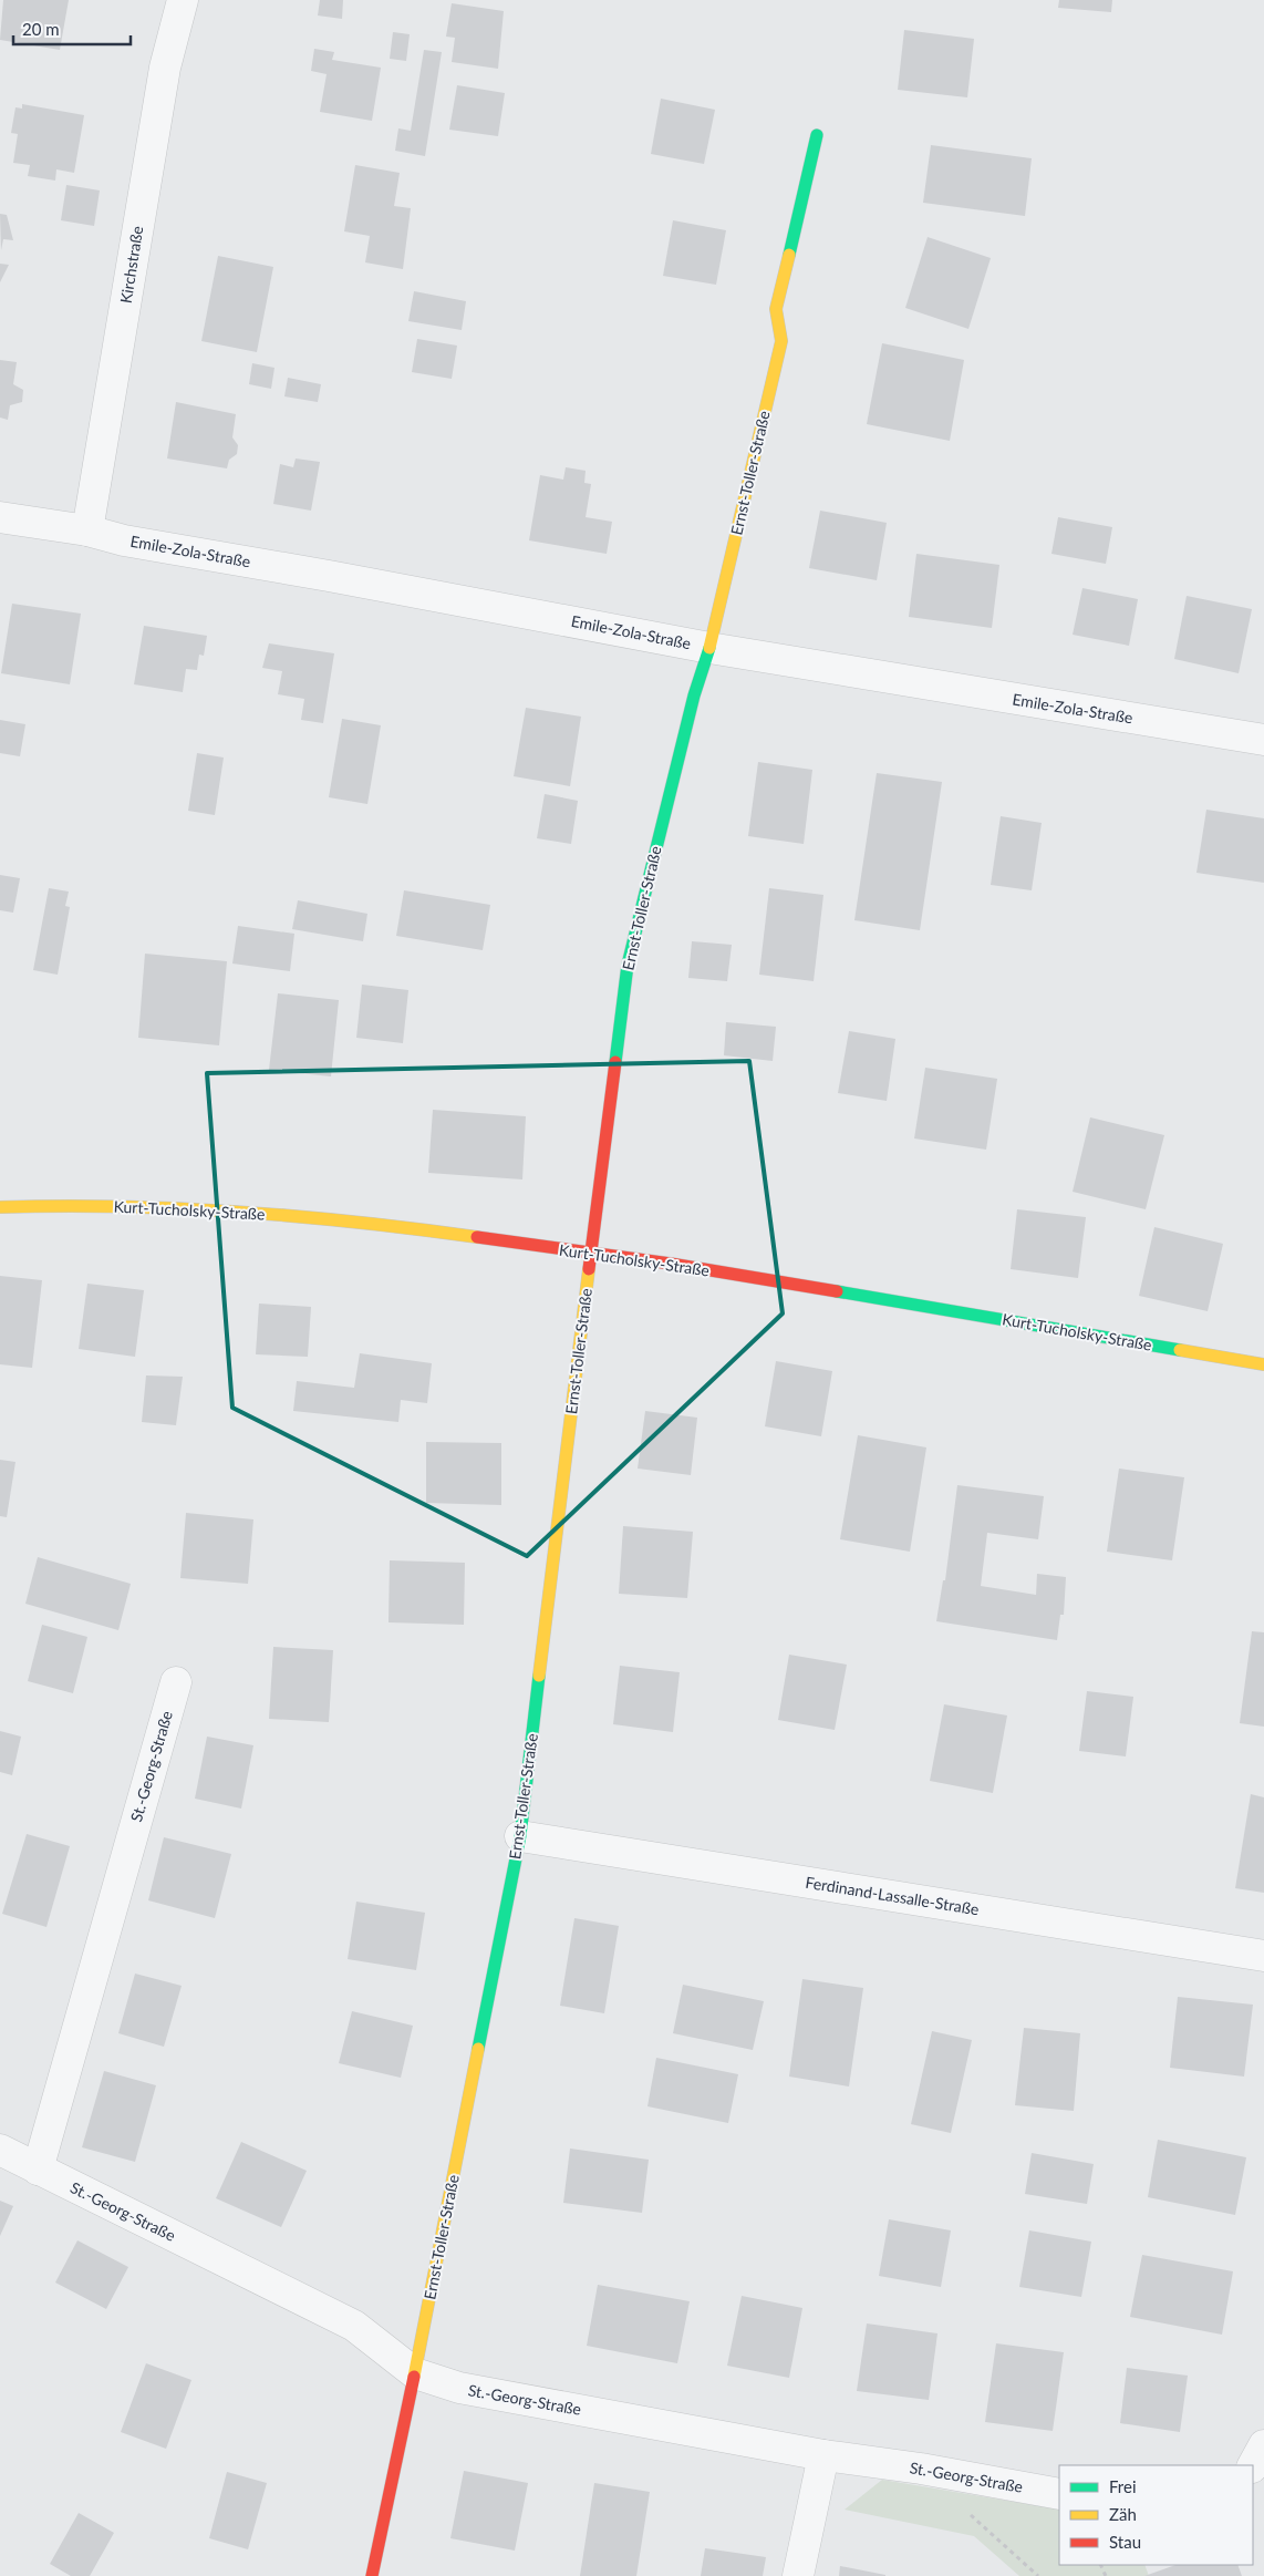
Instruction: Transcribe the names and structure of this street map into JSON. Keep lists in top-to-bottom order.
{
  "streets": {
    "street": [
      "Kirchstraße",
      "Ernst-Toller-Straße",
      "Emile-Zola-Straße",
      "Kurt-Tucholsky-Straße",
      "St.-Georg-Straße",
      "Ferdinand-Lassalle-Straße"
    ]
  },
  "crossings": [
    ["Kirchstraße", "Emile-Zola-Straße"],
    ["Ernst-Toller-Straße", "Emile-Zola-Straße"],
    ["Ernst-Toller-Straße", "Kurt-Tucholsky-Straße"],
    ["Ernst-Toller-Straße", "St.-Georg-Straße"],
    ["Ernst-Toller-Straße", "Ferdinand-Lassalle-Straße"]
  ],
  "legend": ["Frei", "Zäh", "Stau"],
  "scale_bar": "20 m"
}
